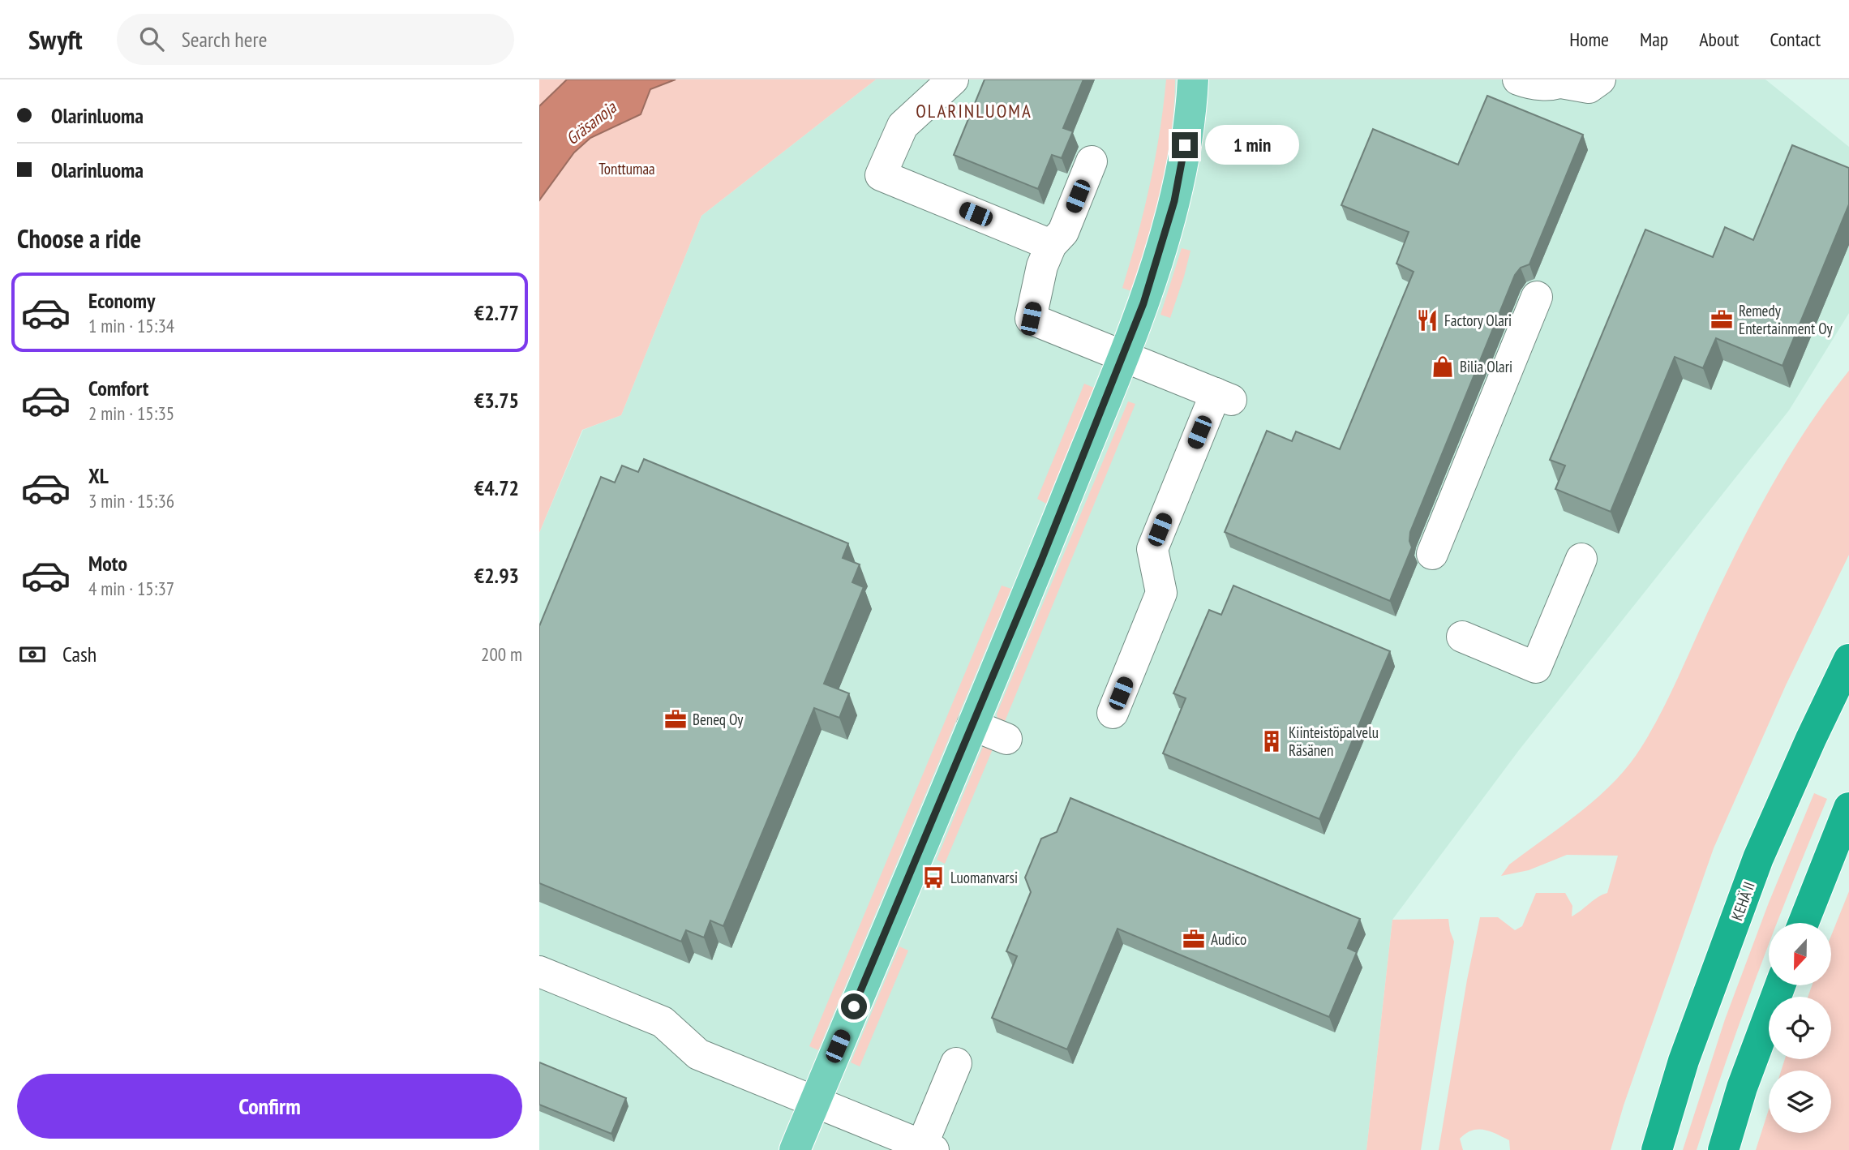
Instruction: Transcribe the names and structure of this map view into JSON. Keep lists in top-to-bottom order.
{
  "streets": {
    "highway": ["KEHÄ II"]
  },
  "districts": ["OLARINLUOMA"],
  "water": ["Gräsanoja"],
  "parks": ["Tonttumaa"],
  "places": {
    "office": ["Remedy Entertainment Oy", "Beneq Oy", "Audico"],
    "restaurant": ["Factory Olari"],
    "shop": ["Bilia Olari"],
    "building": ["Kiinteistöpalvelu Räsänen"],
    "bus stop": ["Luomanvarsi"]
  },
  "north": "bottom",
  "page": {
    "header": "Swyft",
    "search": "Search here",
    "nav": [
      "Home",
      "Map",
      "About",
      "Contact"
    ],
    "banner": ["Olarinluoma", "Olarinluoma"],
    "bubble": "1 min",
    "heading": "Choose a ride",
    "list": [
      {
        "name": "Economy",
        "note": "1 min · 15:34",
        "value": "€2.77"
      },
      {
        "name": "Comfort",
        "note": "2 min · 15:35",
        "value": "€3.75"
      },
      {
        "name": "XL",
        "note": "3 min · 15:36",
        "value": "€4.72"
      },
      {
        "name": "Moto",
        "note": "4 min · 15:37",
        "value": "€2.93"
      }
    ],
    "pay": ["Cash", "200 m"],
    "buttons": "Confirm"
  }
}
